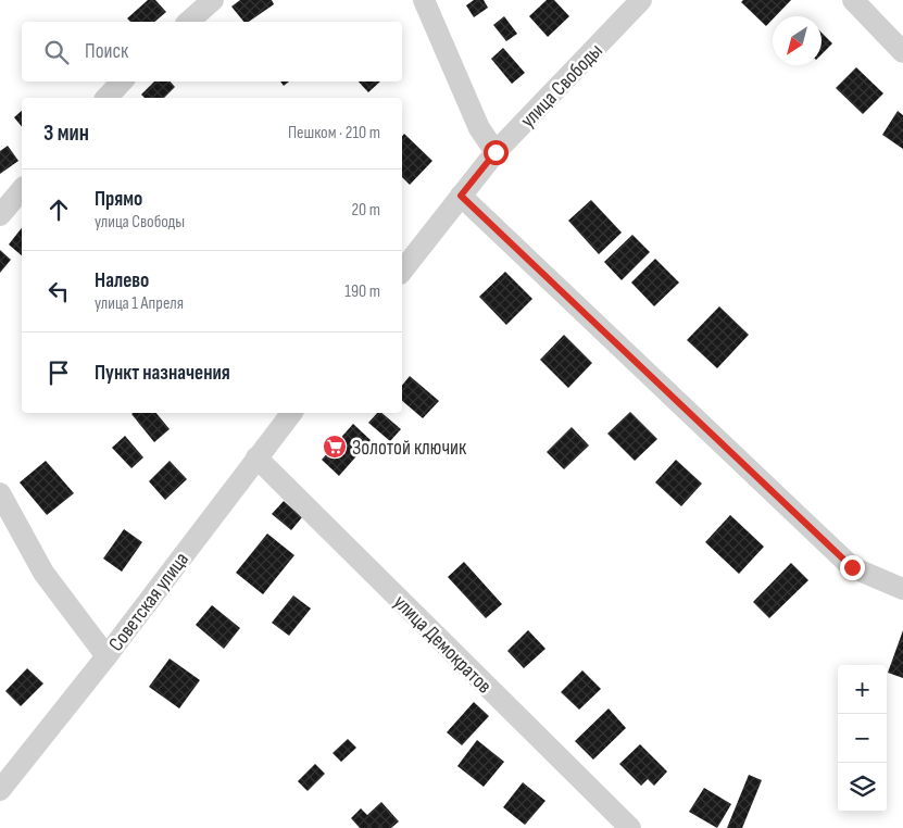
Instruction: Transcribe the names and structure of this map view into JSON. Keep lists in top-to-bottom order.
{
  "streets": {
    "street": ["улица Свободы", "Советская улица", "улица Демократов"]
  },
  "crossings": [
    ["Советская улица", "улица Демократов"]
  ],
  "places": {
    "supermarket": ["Золотой ключик"]
  },
  "north": "bottom left",
  "page": {
    "search": "Поиск",
    "heading": ["3 мин", "Пешком · 210 m"],
    "list": [
      ["Прямо", "улица Свободы", "20 m"],
      ["Налево", "улица 1 Апреля", "190 m"],
      "Пункт назначения"
    ],
    "map_buttons": ["+", "−"]
  }
}
